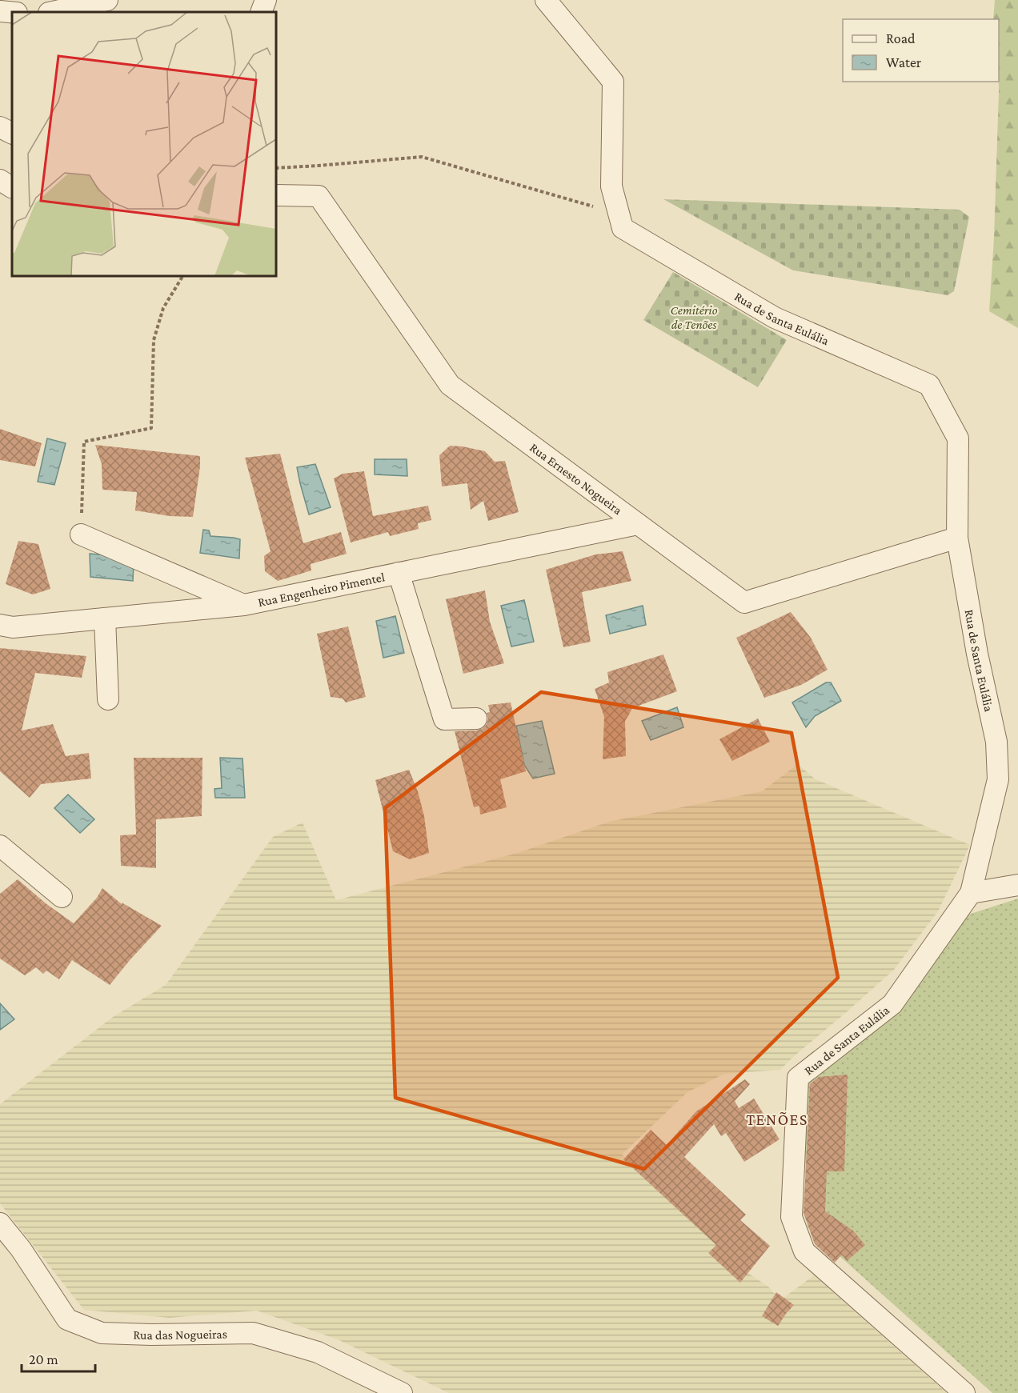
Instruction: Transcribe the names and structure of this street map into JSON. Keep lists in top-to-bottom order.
{
  "streets": {
    "street": [
      "Rua de Santa Eulália",
      "Rua Ernesto Nogueira",
      "Rua Engenheiro Pimentel",
      "Rua das Nogueiras"
    ]
  },
  "crossings": [
    ["Rua de Santa Eulália", "Rua Ernesto Nogueira"],
    ["Rua Ernesto Nogueira", "Rua Engenheiro Pimentel"]
  ],
  "districts": ["TENÕES"],
  "parks": ["Cemitério de Tenões"],
  "legend": ["Road", "Water"],
  "scale_bar": "20 m"
}
